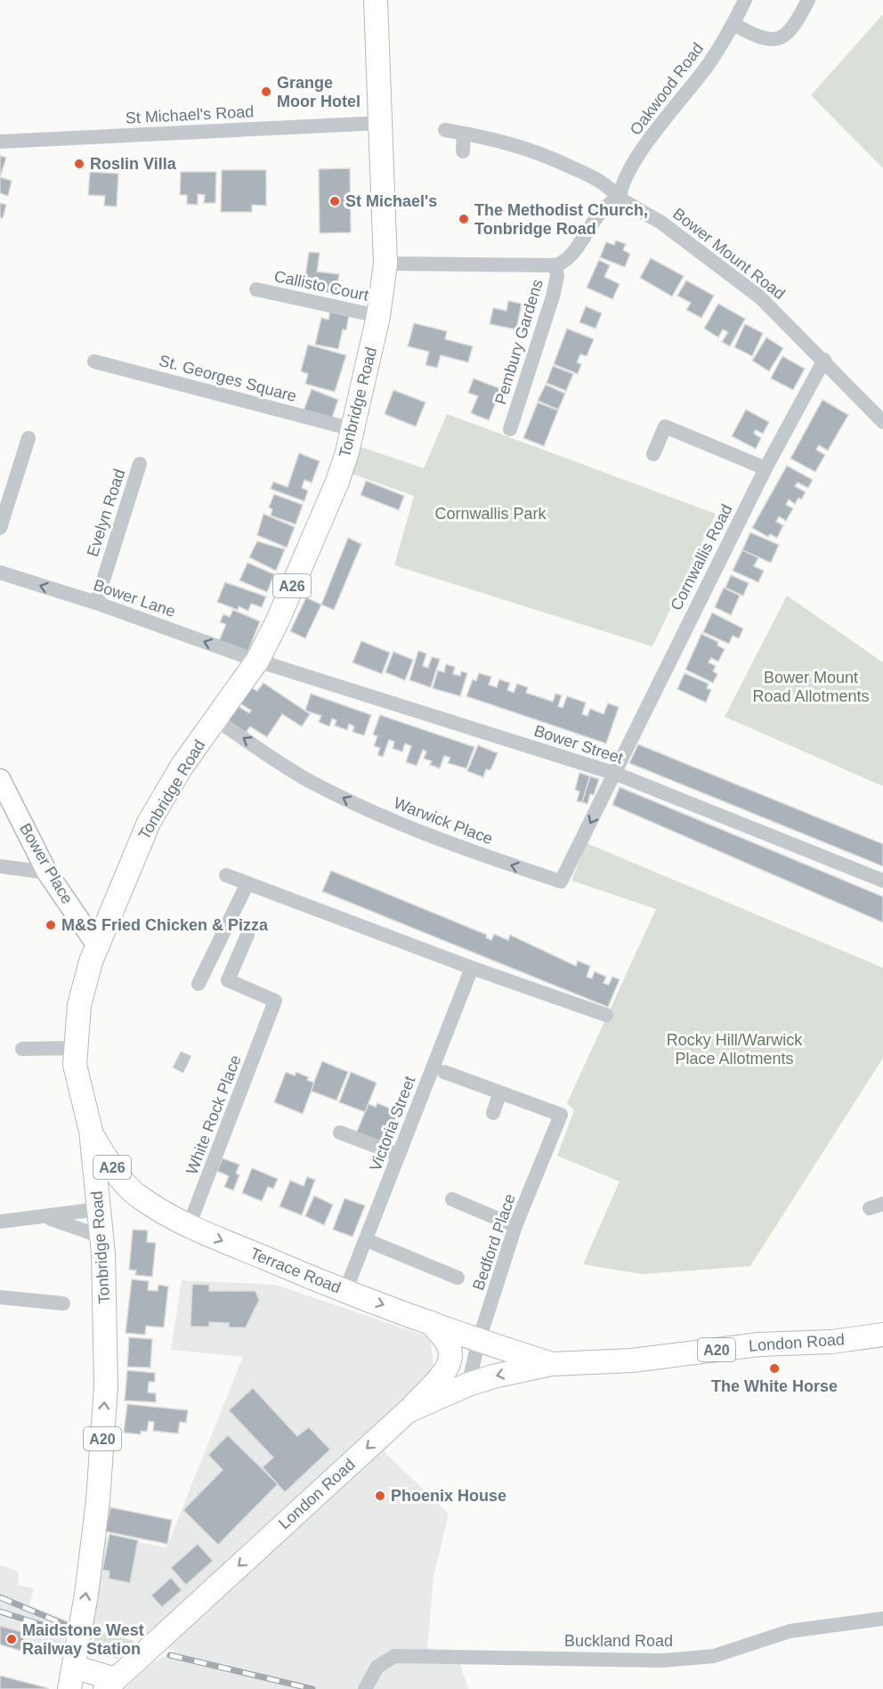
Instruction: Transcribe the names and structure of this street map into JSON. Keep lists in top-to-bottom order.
{
  "streets": {
    "main road": [
      "Tonbridge Road",
      "A26",
      "Terrace Road",
      "London Road",
      "A20"
    ],
    "street": [
      "Oakwood Road",
      "St Michael's Road",
      "Bower Mount Road",
      "Callisto Court",
      "Pembury Gardens",
      "St. Georges Square",
      "Evelyn Road",
      "Cornwallis Road",
      "Bower Lane",
      "Bower Street",
      "Warwick Place",
      "Bower Place",
      "White Rock Place",
      "Victoria Street",
      "Bedford Place",
      "Buckland Road"
    ]
  },
  "crossings": [
    ["Oakwood Road", "Bower Mount Road"],
    ["St Michael's Road", "Tonbridge Road"],
    ["Bower Mount Road", "Cornwallis Road"],
    ["Callisto Court", "Tonbridge Road"],
    ["St. Georges Square", "Tonbridge Road"],
    ["Tonbridge Road", "Bower Lane"],
    ["Tonbridge Road", "Bower Street"],
    ["Tonbridge Road", "Warwick Place"],
    ["Tonbridge Road", "Bower Place"],
    ["Tonbridge Road", "Terrace Road"],
    ["Tonbridge Road", "London Road"],
    ["Tonbridge Road", "A20"],
    ["Evelyn Road", "Bower Lane"],
    ["Cornwallis Road", "Bower Street"],
    ["Cornwallis Road", "Warwick Place"],
    ["Bower Lane", "Bower Street"],
    ["Bower Street", "Warwick Place"],
    ["White Rock Place", "Terrace Road"],
    ["Victoria Street", "Terrace Road"],
    ["Bedford Place", "London Road"],
    ["Terrace Road", "London Road"],
    ["Terrace Road", "A20"],
    ["London Road", "A20"]
  ],
  "one_way": ["Bower Lane", "Terrace Road", "London Road"],
  "parks": ["Cornwallis Park", "Bower Mount Road Allotments", "Rocky Hill/Warwick Place Allotments"],
  "places": [
    "Grange Moor Hotel",
    "Roslin Villa",
    "St Michael's",
    "The Methodist Church, Tonbridge Road",
    "M&S Fried Chicken & Pizza",
    "The White Horse",
    "Phoenix House",
    "Maidstone West Railway Station"
  ]
}
